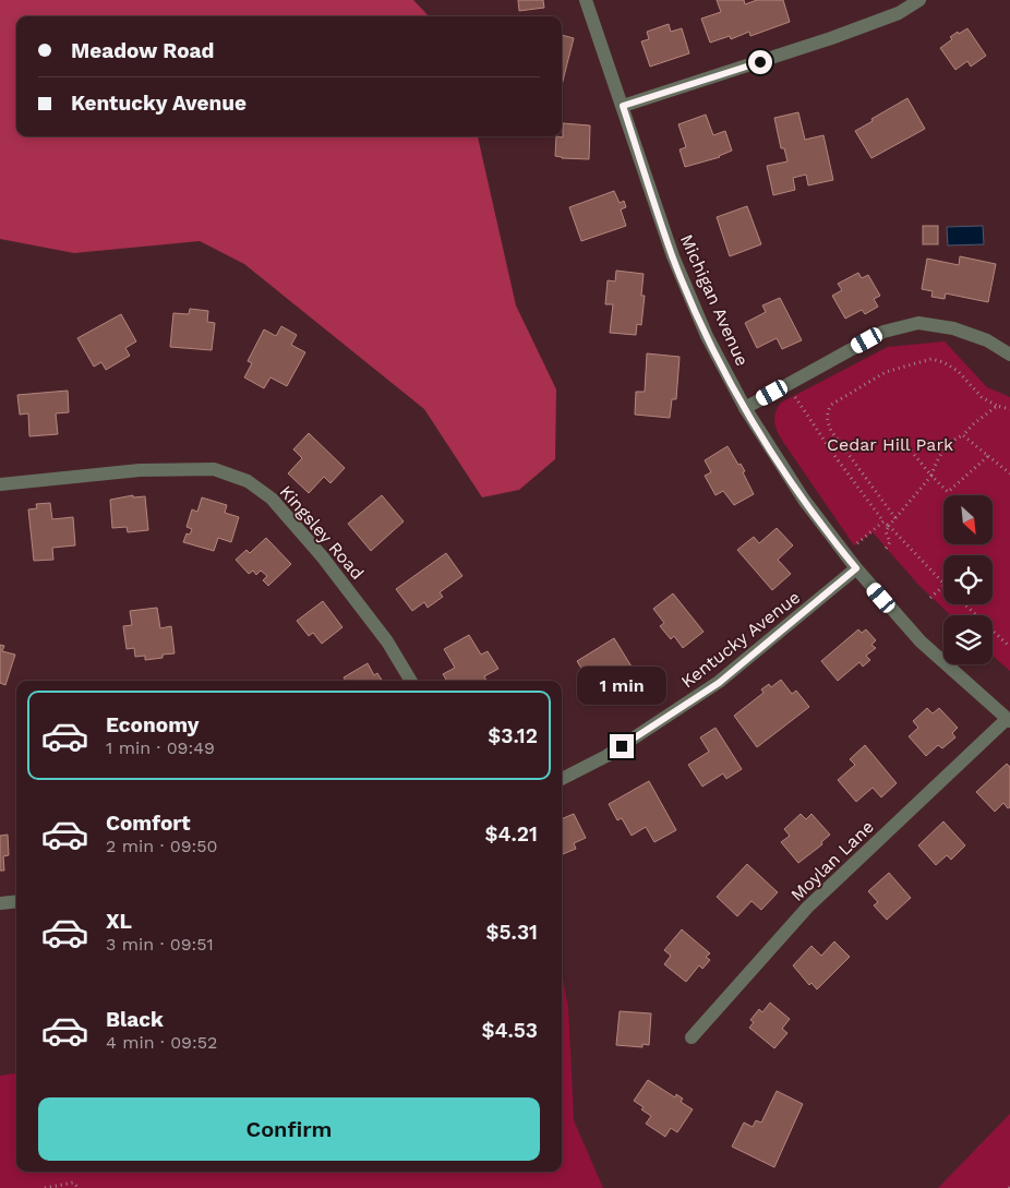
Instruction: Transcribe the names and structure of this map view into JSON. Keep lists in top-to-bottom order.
{
  "streets": {
    "street": [
      "Michigan Avenue",
      "Kingsley Road",
      "Kentucky Avenue",
      "Moylan Lane"
    ]
  },
  "crossings": [
    ["Michigan Avenue", "Kentucky Avenue"],
    ["Michigan Avenue", "Moylan Lane"]
  ],
  "parks": ["Cedar Hill Park"],
  "north": "bottom right",
  "page": {
    "banner": ["Meadow Road", "Kentucky Avenue"],
    "bubble": "1 min",
    "list": [
      {
        "name": "Economy",
        "note": "1 min · 09:49",
        "value": "$3.12"
      },
      {
        "name": "Comfort",
        "note": "2 min · 09:50",
        "value": "$4.21"
      },
      {
        "name": "XL",
        "note": "3 min · 09:51",
        "value": "$5.31"
      },
      {
        "name": "Black",
        "note": "4 min · 09:52",
        "value": "$4.53"
      }
    ],
    "buttons": "Confirm"
  }
}
